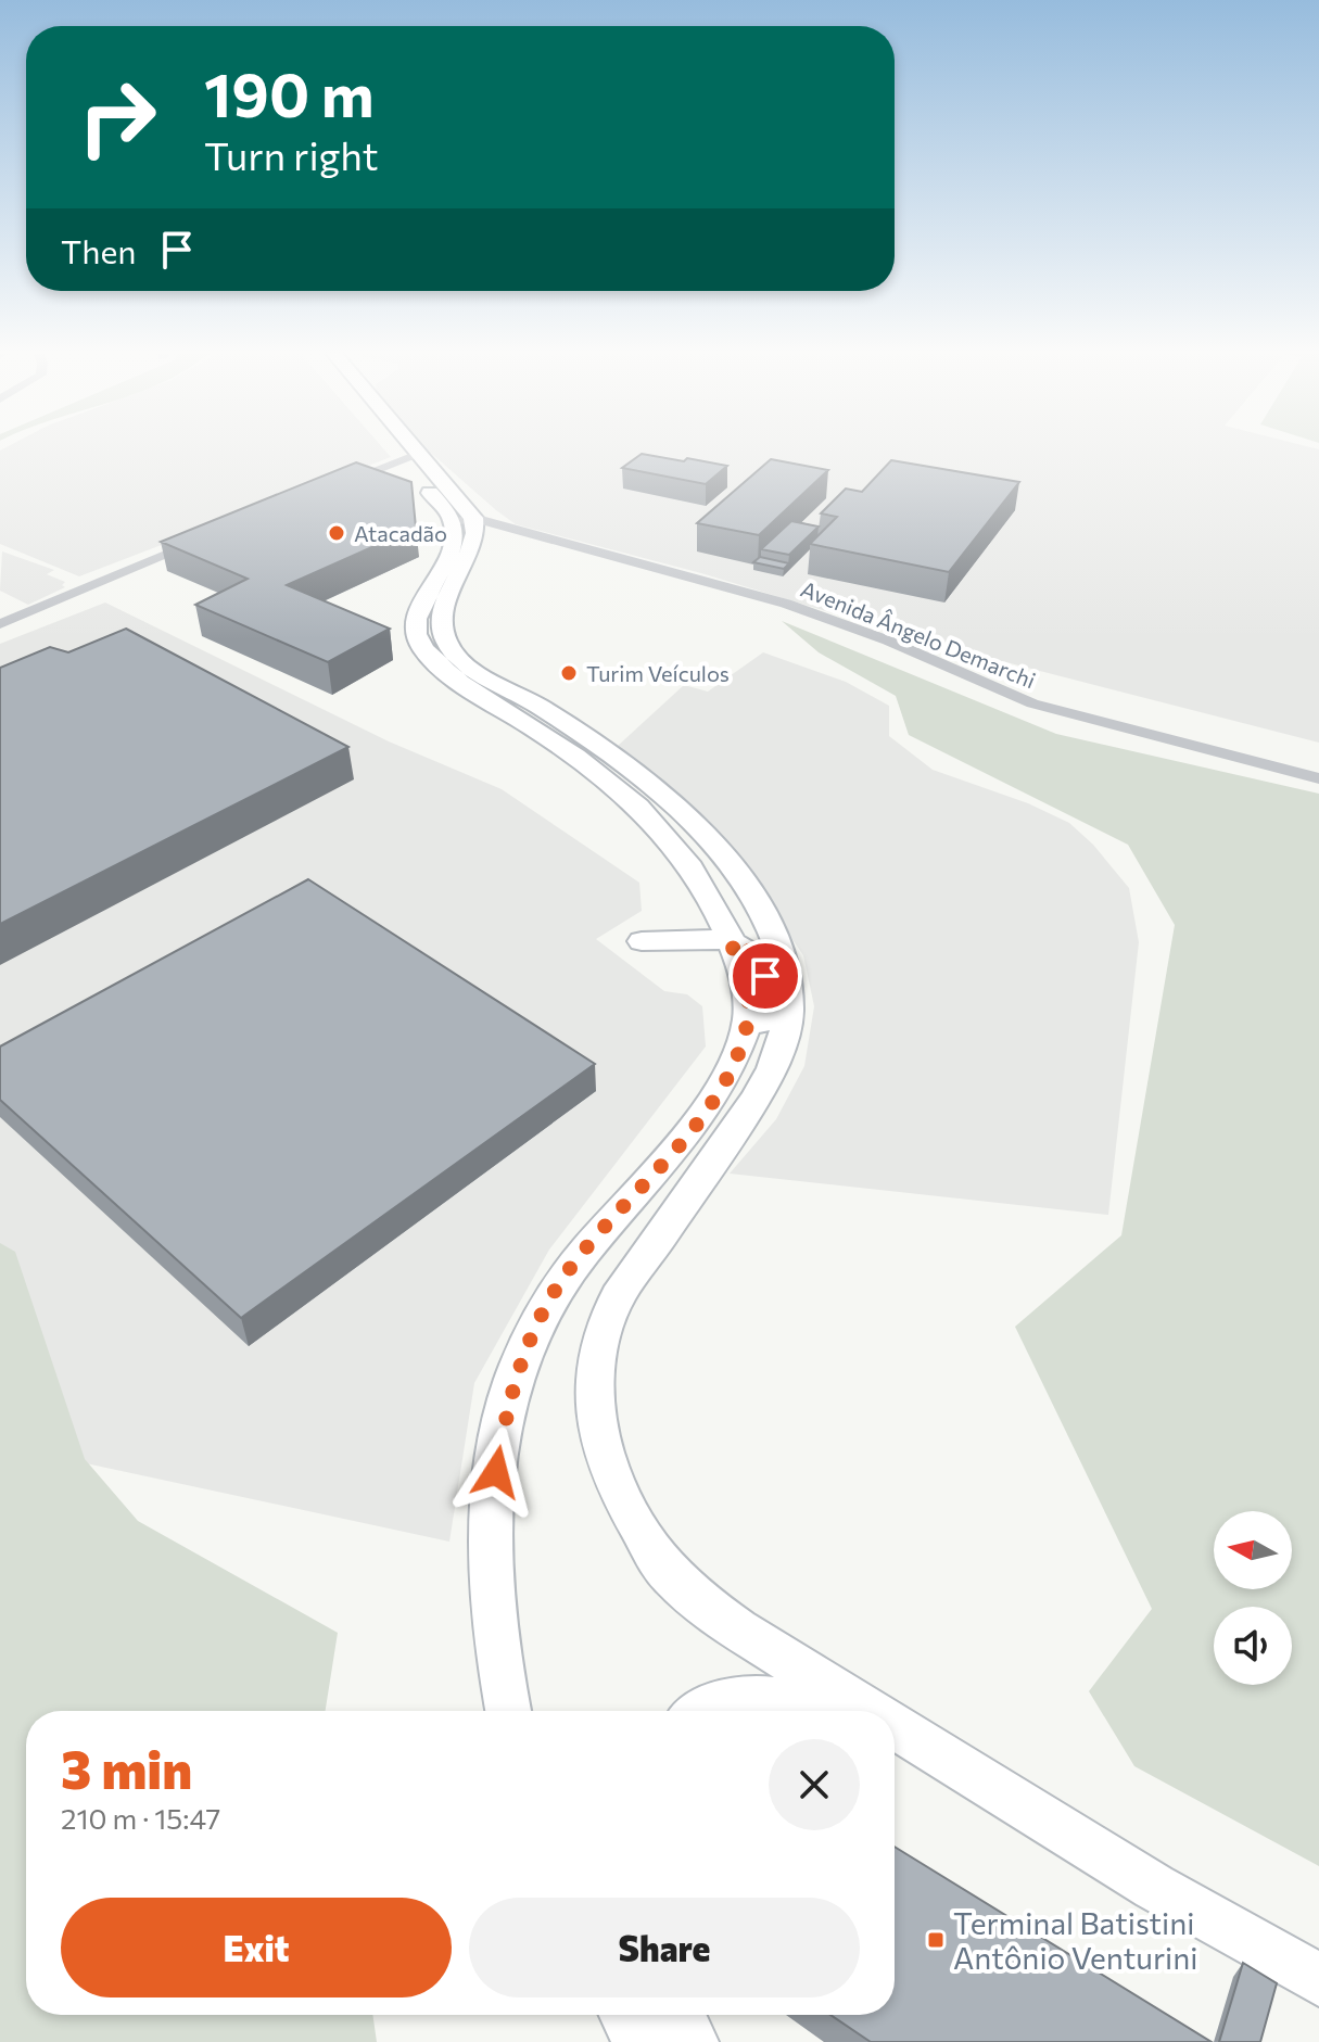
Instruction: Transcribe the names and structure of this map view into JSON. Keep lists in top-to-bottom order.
{
  "streets": {
    "street": ["Avenida Ângelo Demarchi"]
  },
  "places": {
    "other": ["Atacadão", "Turim Veículos"],
    "transit": ["Terminal Batistini Antônio Venturini"]
  },
  "north": "left",
  "page": {
    "turn": ["190 m", "Turn right"],
    "then": "Then",
    "heading": ["3 min", "210 m · 15:47"],
    "buttons": ["Exit", "Share"]
  }
}
